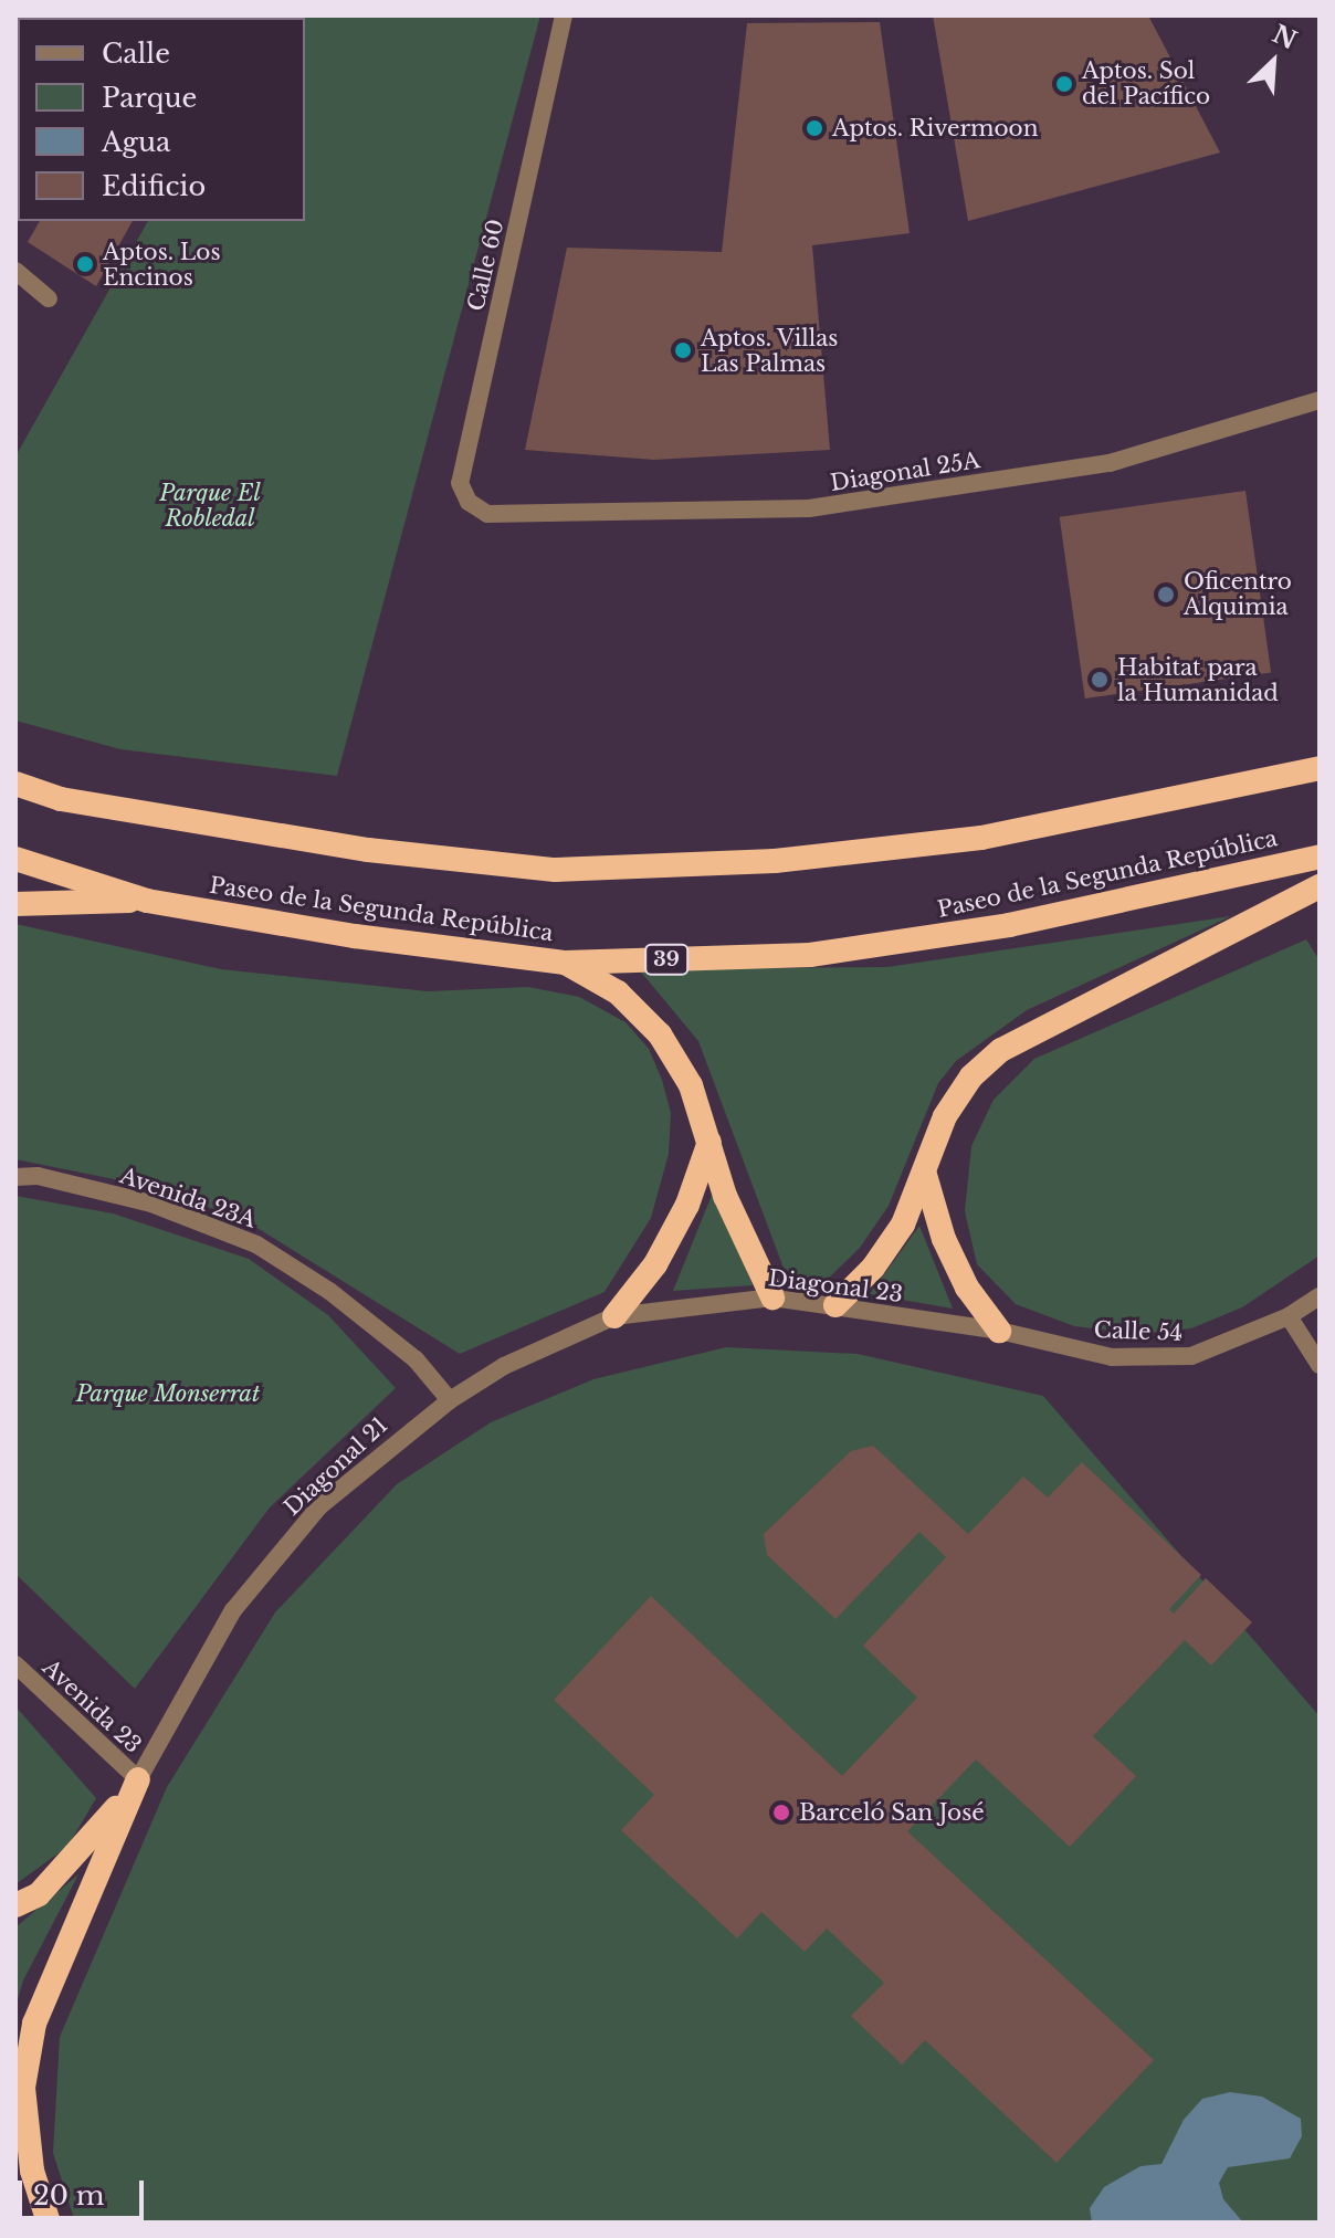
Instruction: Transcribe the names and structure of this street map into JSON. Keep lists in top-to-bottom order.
{
  "streets": {
    "highway": ["Paseo de la Segunda República", "39"],
    "street": [
      "Calle 60",
      "Diagonal 25A",
      "Avenida 23A",
      "Diagonal 23",
      "Calle 54",
      "Diagonal 21",
      "Avenida 23"
    ]
  },
  "crossings": [
    ["Calle 60", "Diagonal 25A"],
    ["Avenida 23A", "Diagonal 21"],
    ["Diagonal 23", "Calle 54"],
    ["Diagonal 23", "Diagonal 21"],
    ["Diagonal 21", "Avenida 23"]
  ],
  "parks": ["Parque El Robledal", "Parque Monserrat"],
  "places": [
    "Aptos. Sol del Pacífico",
    "Aptos. Rivermoon",
    "Aptos. Los Encinos",
    "Aptos. Villas Las Palmas",
    "Oficentro Alquimia",
    "Habitat para la Humanidad",
    "Barceló San José"
  ],
  "legend": [
    "Calle",
    "Parque",
    "Agua",
    "Edificio"
  ],
  "scale_bar": "20 m",
  "north": "top right"
}
